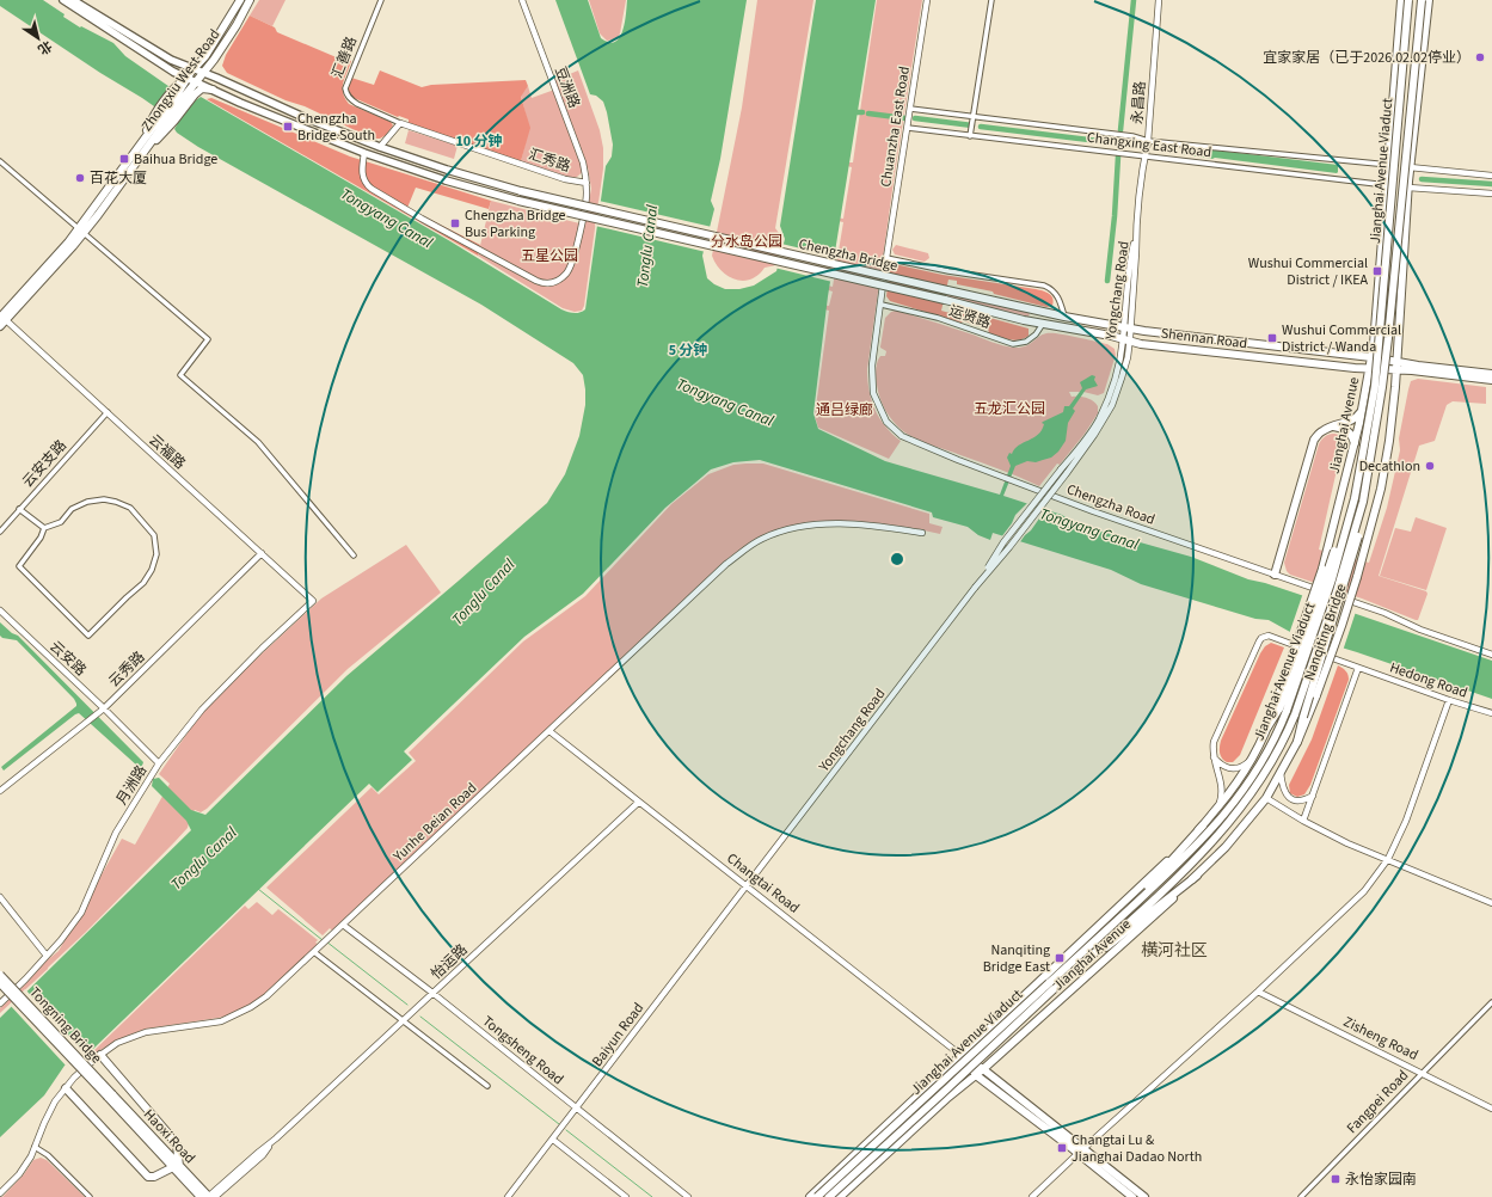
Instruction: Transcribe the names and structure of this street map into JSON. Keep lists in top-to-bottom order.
{
  "streets": {
    "main road": [
      "Zhongxiu West Road",
      "Jianghai Avenue Viaduct",
      "Chengzha Bridge",
      "Shennan Road",
      "Jianghai Avenue",
      "Nanqiting Bridge",
      "Changtai Road",
      "Tongning Bridge",
      "Haoxi Road"
    ],
    "street": [
      "汇善路",
      "豆洲路",
      "永昌路",
      "Chuanzha East Road",
      "Changxing East Road",
      "汇秀路",
      "Yongchang Road",
      "运贤路",
      "云福路",
      "云安支路",
      "Chengzha Road",
      "云安路",
      "云秀路",
      "Hedong Road",
      "月洲路",
      "Yunhe Beian Road",
      "怡运路",
      "Baiyun Road",
      "Zisheng Road",
      "Tongsheng Road",
      "Fangpei Road"
    ]
  },
  "crossings": [
    ["汇善路", "汇秀路"],
    ["Zhongxiu West Road", "云福路"],
    ["豆洲路", "汇秀路"],
    ["永昌路", "Changxing East Road"],
    ["永昌路", "Yongchang Road"],
    ["Chuanzha East Road", "Changxing East Road"],
    ["Chuanzha East Road", "Chengzha Road"],
    ["Changxing East Road", "Jianghai Avenue"],
    ["Jianghai Avenue Viaduct", "Jianghai Avenue"],
    ["Jianghai Avenue Viaduct", "Nanqiting Bridge"],
    ["Chengzha Bridge", "Shennan Road"],
    ["Yongchang Road", "Shennan Road"],
    ["Yongchang Road", "Changtai Road"],
    ["Yongchang Road", "Baiyun Road"],
    ["运贤路", "Shennan Road"],
    ["运贤路", "Chengzha Road"],
    ["Shennan Road", "Jianghai Avenue"],
    ["Shennan Road", "Nanqiting Bridge"],
    ["Jianghai Avenue", "Nanqiting Bridge"],
    ["Jianghai Avenue", "Changtai Road"],
    ["云福路", "云安支路"],
    ["云福路", "云秀路"],
    ["云福路", "月洲路"],
    ["云安路", "云秀路"],
    ["云安路", "月洲路"],
    ["Yunhe Beian Road", "Changtai Road"],
    ["Yunhe Beian Road", "Tongsheng Road"],
    ["Changtai Road", "怡运路"],
    ["Changtai Road", "Baiyun Road"],
    ["怡运路", "Tongsheng Road"],
    ["怡运路", "Haoxi Road"],
    ["Tongning Bridge", "Haoxi Road"],
    ["Baiyun Road", "Tongsheng Road"],
    ["Zisheng Road", "Fangpei Road"]
  ],
  "districts": ["横河社区"],
  "water": ["Tongyang Canal", "Tonglu Canal"],
  "parks": [
    "分水岛公园",
    "五星公园",
    "五龙汇公园",
    "通吕绿廊"
  ],
  "places": {
    "other": ["宜家家居（已于2026.02.02停业）", "百花大厦", "Decathlon"],
    "transit": [
      "Chengzha Bridge South",
      "Baihua Bridge",
      "Chengzha Bridge Bus Parking",
      "Wushui Commercial District / IKEA",
      "Wushui Commercial District / Wanda",
      "Nanqiting Bridge East",
      "Changtai Lu & Jianghai Dadao North",
      "永怡家园南"
    ]
  },
  "north": "bottom right",
  "rings": ["10 分钟", "5 分钟"]
}
